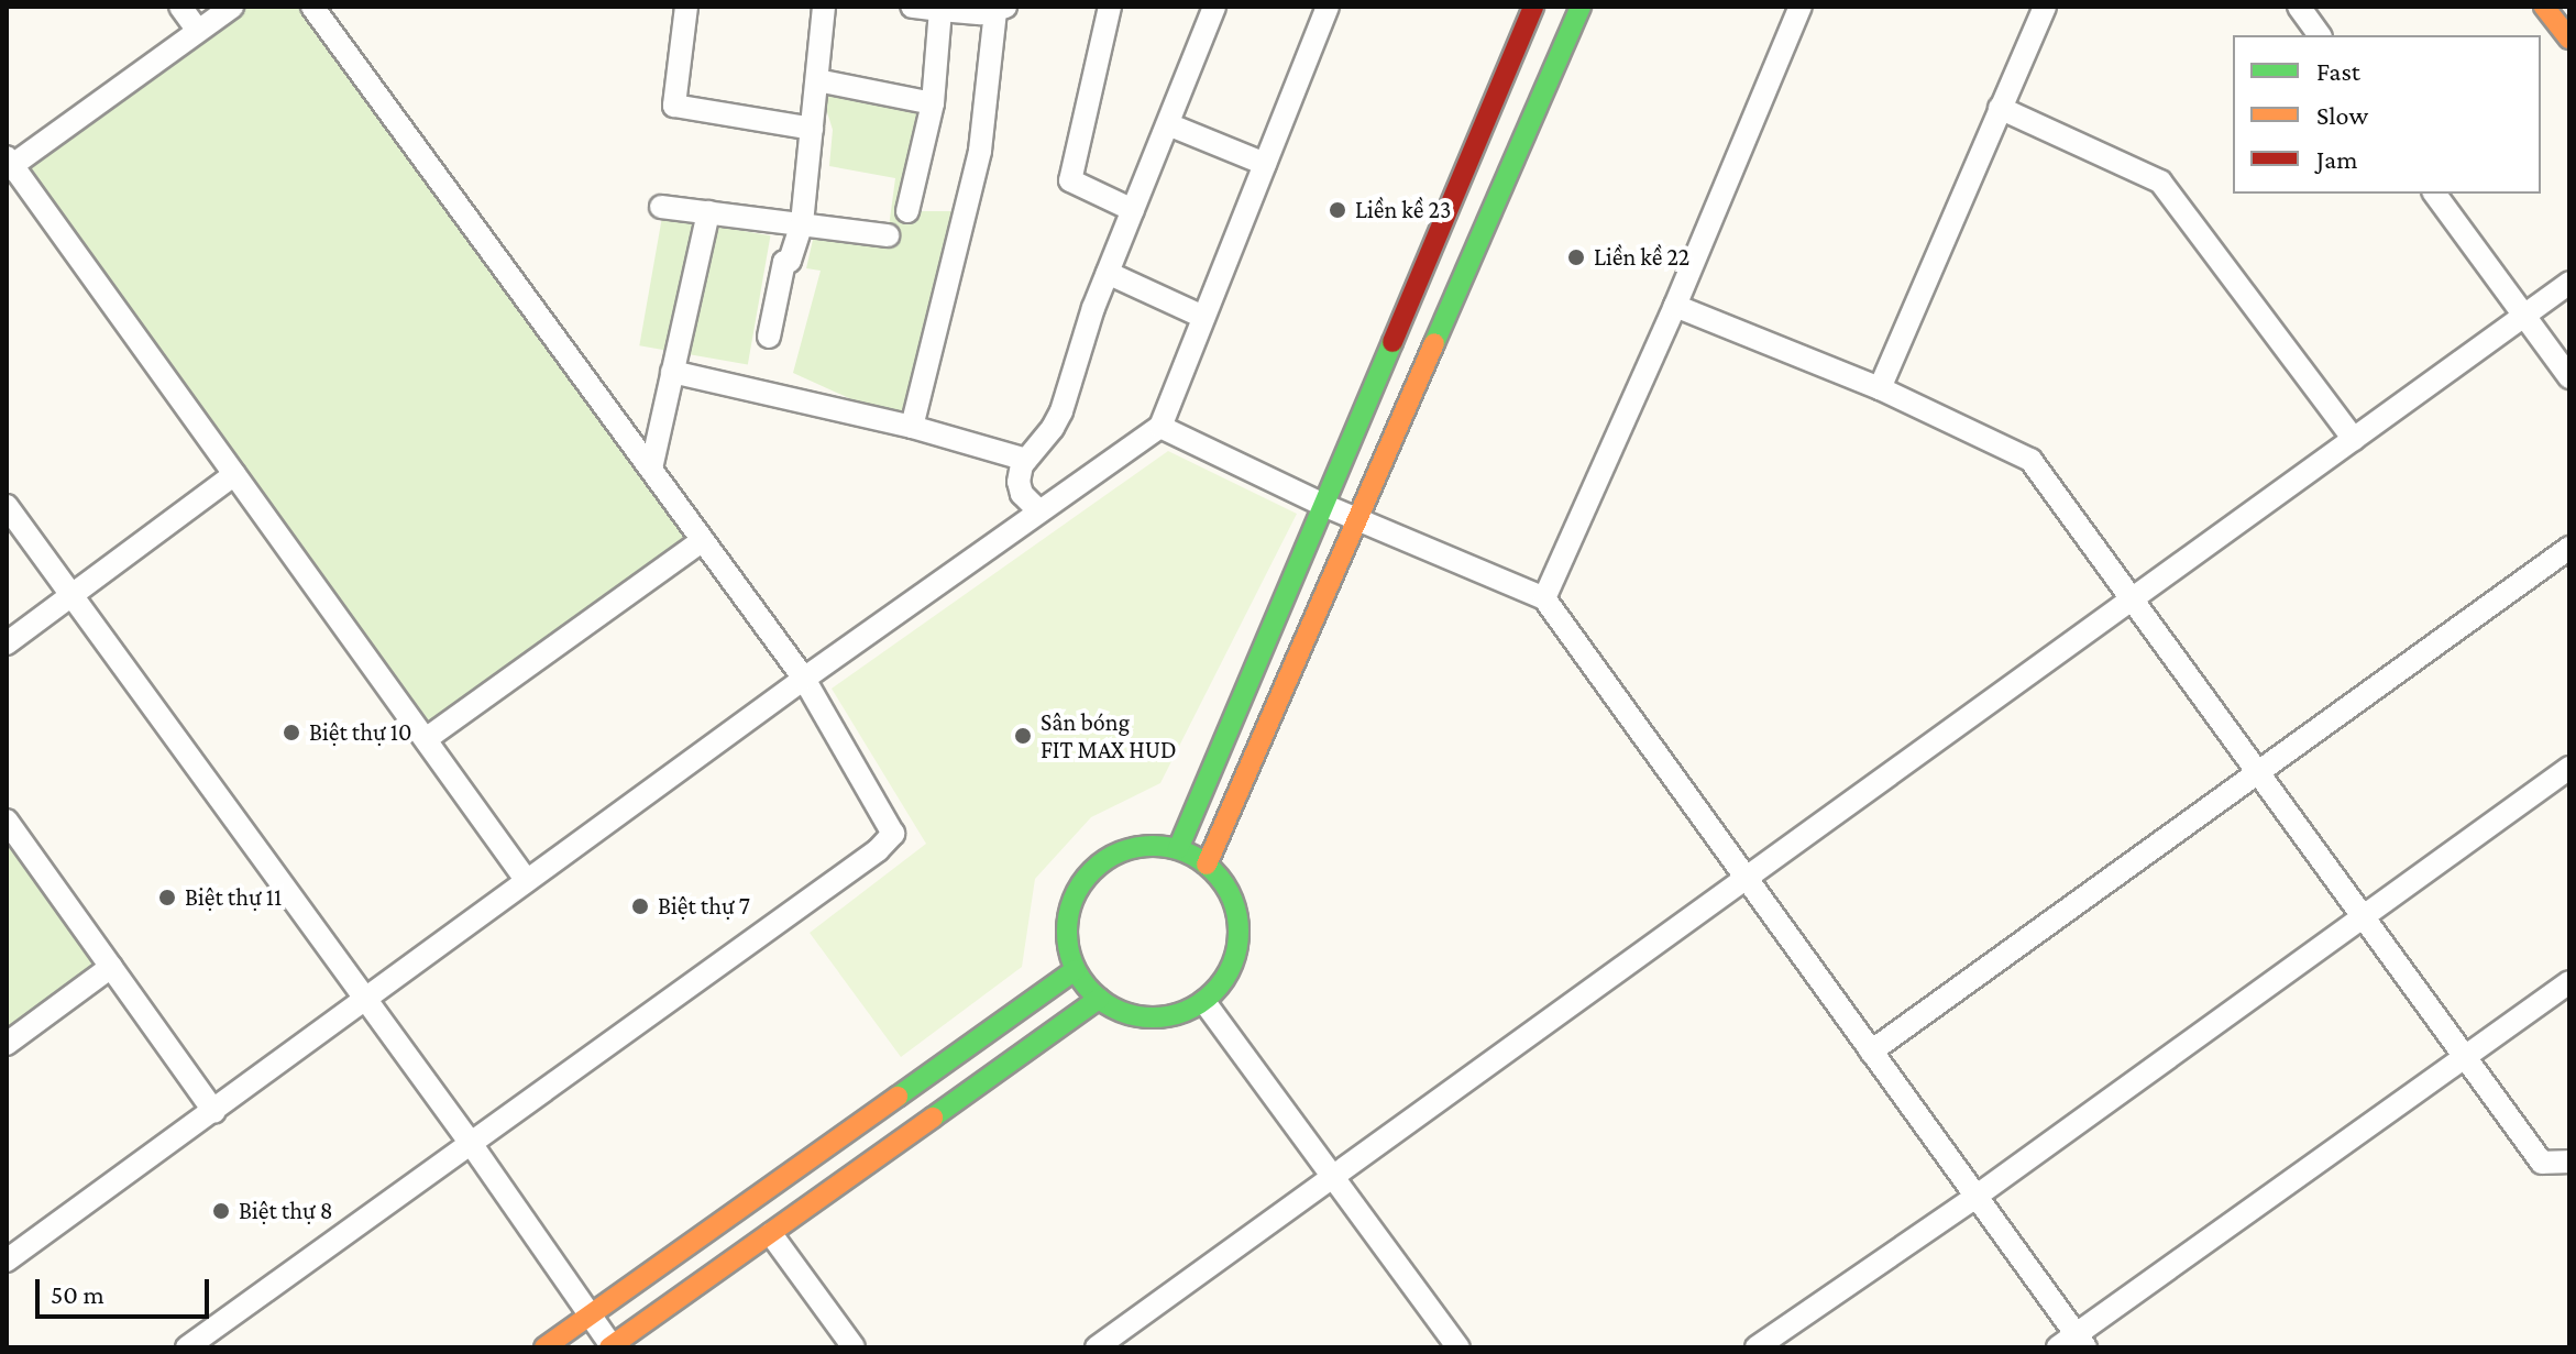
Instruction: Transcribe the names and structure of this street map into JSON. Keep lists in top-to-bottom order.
{
  "places": [
    "Liền kề 23",
    "Liền kề 22",
    "Biệt thự 10",
    "Sân bóng FIT MAX HUD",
    "Biệt thự 11",
    "Biệt thự 7",
    "Biệt thự 8"
  ],
  "legend": ["Fast", "Slow", "Jam"],
  "scale_bar": "50 m"
}
